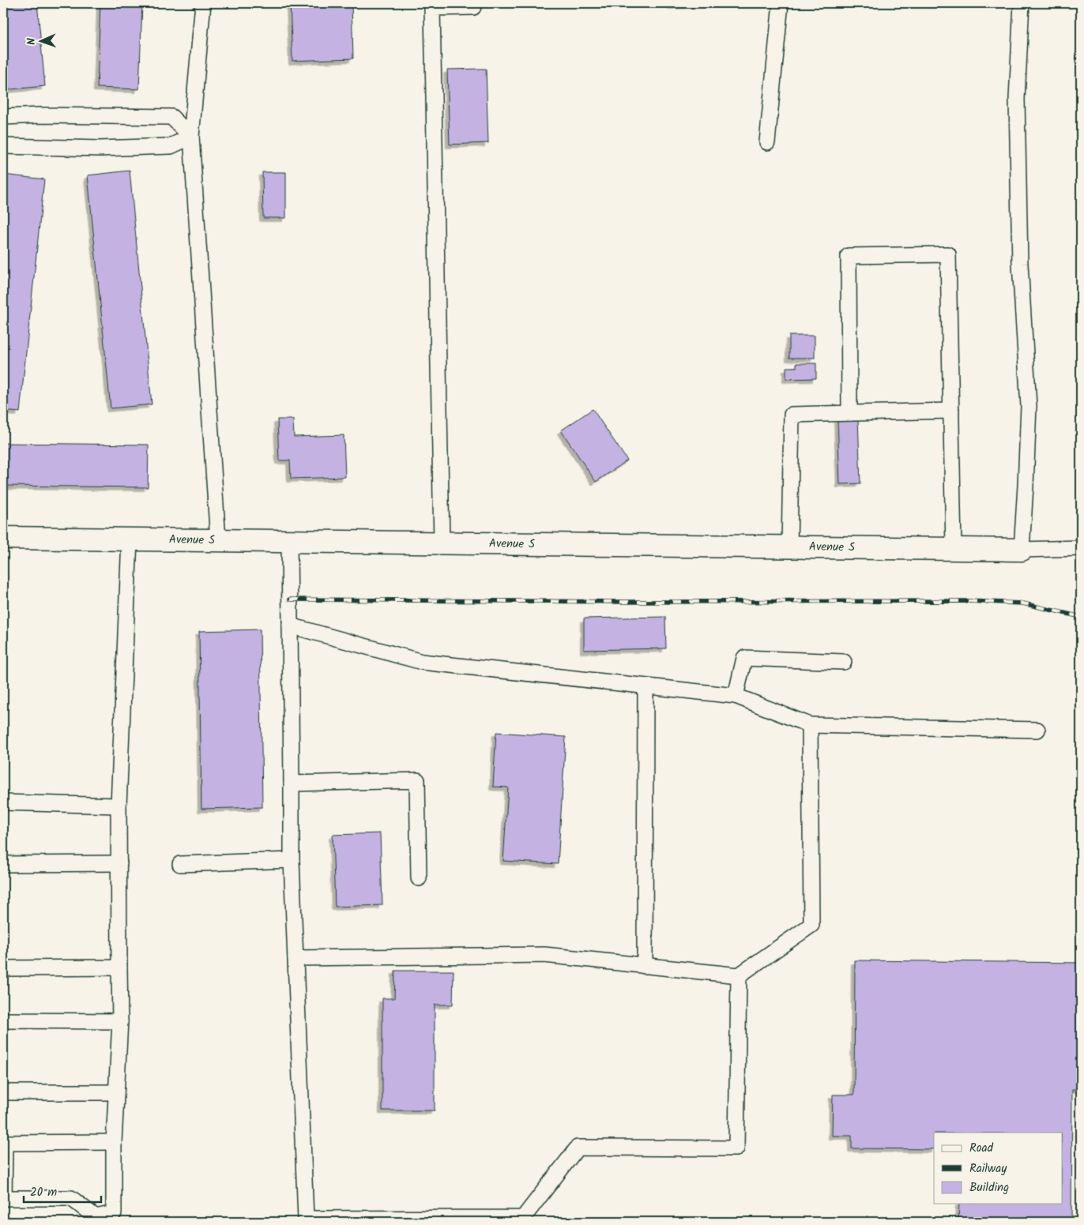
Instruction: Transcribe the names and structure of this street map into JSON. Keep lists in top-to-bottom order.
{
  "streets": {
    "street": ["Avenue S"]
  },
  "legend": ["Road", "Railway", "Building"],
  "scale_bar": "20 m",
  "north": "left"
}
